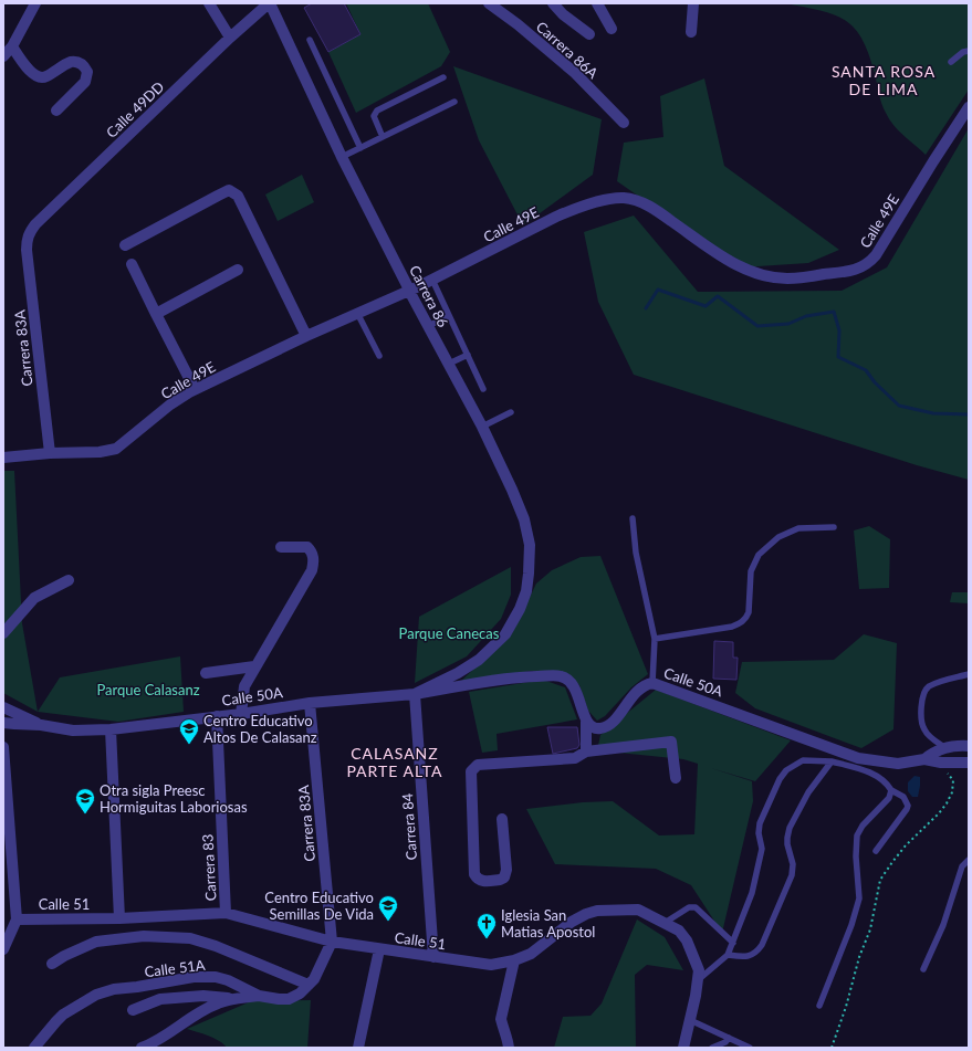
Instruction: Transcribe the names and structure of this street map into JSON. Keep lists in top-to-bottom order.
{
  "streets": {
    "street": [
      "Carrera 86A",
      "Calle 49DD",
      "Calle 49E",
      "Carrera 86",
      "Carrera 83A",
      "Calle 50A",
      "Carrera 84",
      "Carrera 83",
      "Calle 51",
      "Calle 51A"
    ]
  },
  "crossings": [
    ["Calle 49DD", "Carrera 86"],
    ["Calle 49DD", "Carrera 83A"],
    ["Calle 49E", "Carrera 86"],
    ["Calle 49E", "Carrera 83A"],
    ["Carrera 86", "Calle 50A"],
    ["Carrera 83A", "Calle 50A"],
    ["Carrera 83A", "Calle 51"],
    ["Carrera 83A", "Calle 51A"],
    ["Calle 50A", "Carrera 84"],
    ["Calle 50A", "Carrera 83"],
    ["Carrera 84", "Calle 51"],
    ["Carrera 83", "Calle 51"],
    ["Calle 51", "Calle 51A"]
  ],
  "districts": ["SANTA ROSA DE LIMA", "CALASANZ PARTE ALTA"],
  "parks": ["Parque Canecas", "Parque Calasanz"],
  "places": {
    "school or university": ["Centro Educativo Altos De Calasanz", "Otra sigla Preesc Hormiguitas Laboriosas", "Centro Educativo Semillas De Vida"],
    "church": ["Iglesia San Matias Apostol"]
  }
}
